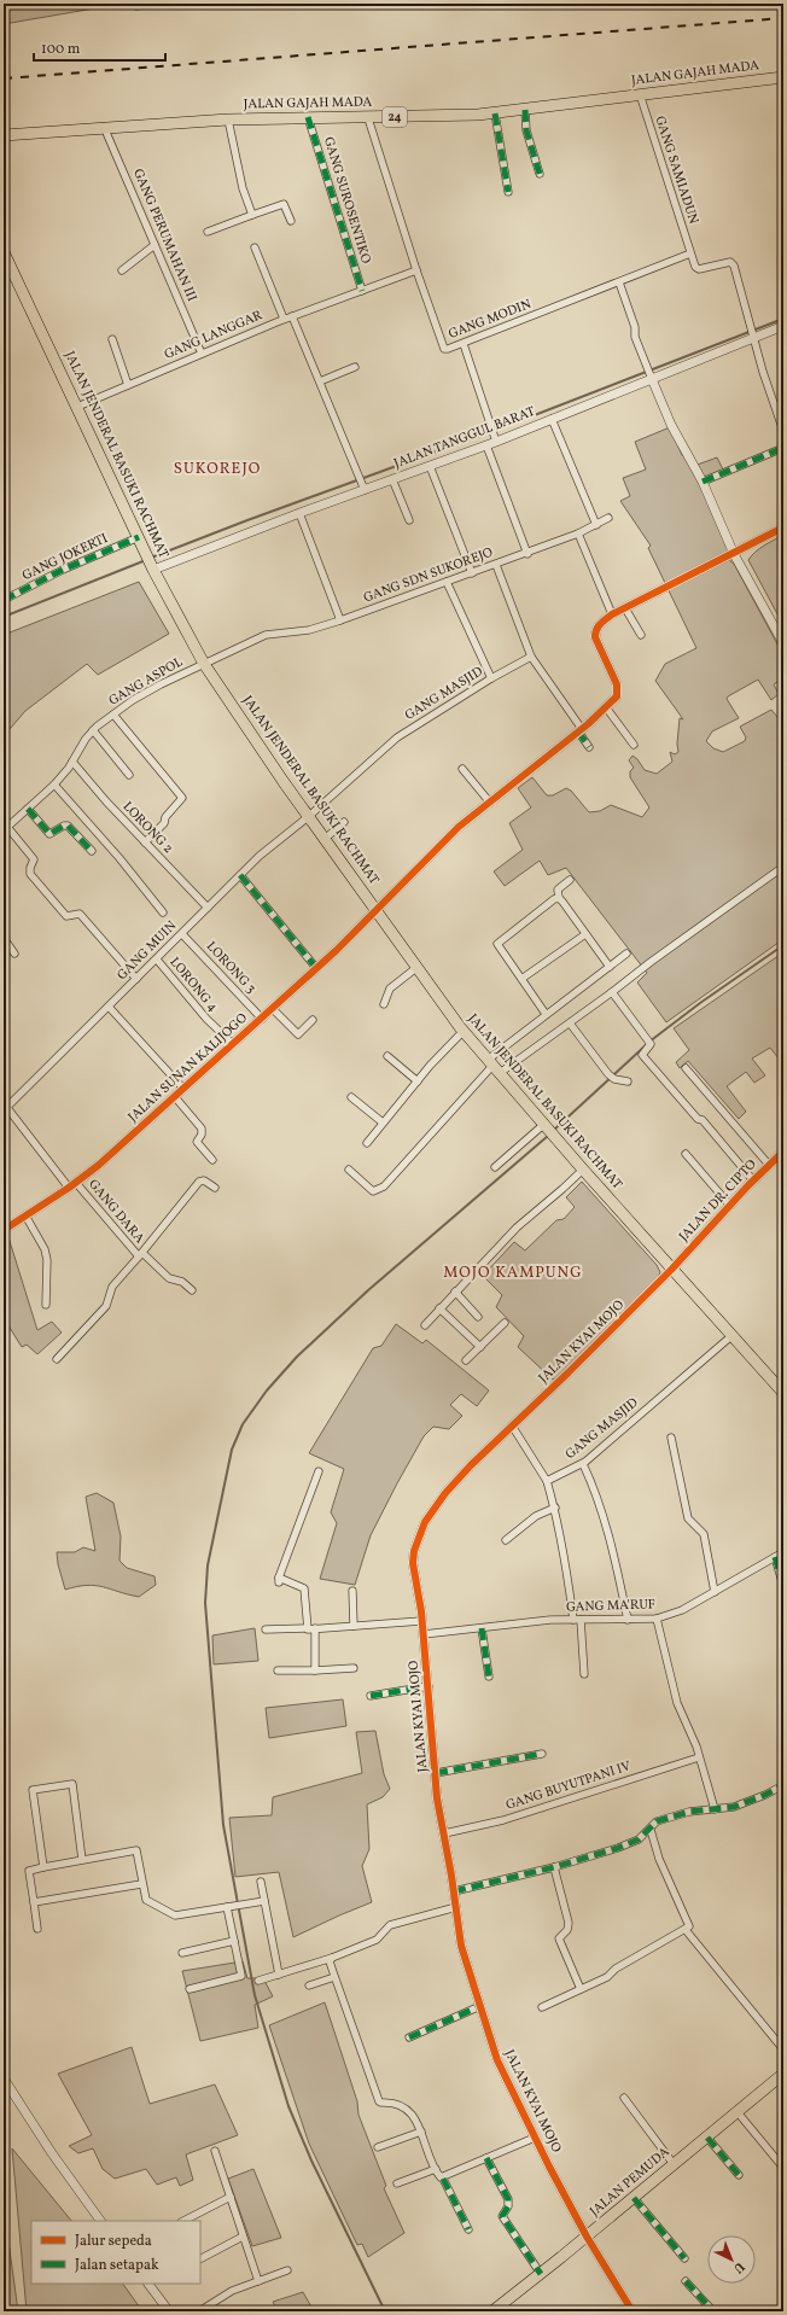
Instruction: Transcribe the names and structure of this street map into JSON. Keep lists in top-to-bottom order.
{
  "streets": {
    "main road": [
      "JALAN GAJAH MADA",
      "24",
      "JALAN JENDERAL BASUKI RACHMAT",
      "JALAN PEMUDA"
    ],
    "street": [
      "GANG SAMIADUN",
      "GANG SUROSENTIKO",
      "GANG PERUMAHAN III",
      "GANG MODIN",
      "GANG LANGGAR",
      "JALAN TANGGUL BARAT",
      "GANG JOKERTI",
      "GANG SDN SUKOREJO",
      "GANG ASPOL",
      "GANG MASJID",
      "LORONG 2",
      "GANG MUIN",
      "LORONG 3",
      "LORONG 4",
      "JALAN SUNAN KALIJOGO",
      "JALAN DR. CIPTO",
      "GANG DARA",
      "JALAN KYAI MOJO",
      "GANG MA'RUF",
      "GANG BUYUTPANI IV"
    ]
  },
  "crossings": [
    ["JALAN GAJAH MADA", "GANG SAMIADUN"],
    ["JALAN GAJAH MADA", "GANG SUROSENTIKO"],
    ["JALAN GAJAH MADA", "GANG PERUMAHAN III"],
    ["JALAN GAJAH MADA", "GANG MODIN"],
    ["GANG SAMIADUN", "GANG MODIN"],
    ["GANG SUROSENTIKO", "GANG LANGGAR"],
    ["GANG PERUMAHAN III", "GANG LANGGAR"],
    ["GANG MODIN", "GANG LANGGAR"],
    ["GANG LANGGAR", "JALAN JENDERAL BASUKI RACHMAT"],
    ["JALAN TANGGUL BARAT", "JALAN JENDERAL BASUKI RACHMAT"],
    ["JALAN JENDERAL BASUKI RACHMAT", "GANG JOKERTI"],
    ["JALAN JENDERAL BASUKI RACHMAT", "GANG SDN SUKOREJO"],
    ["JALAN JENDERAL BASUKI RACHMAT", "GANG ASPOL"],
    ["JALAN JENDERAL BASUKI RACHMAT", "GANG MASJID"],
    ["JALAN JENDERAL BASUKI RACHMAT", "GANG MUIN"],
    ["JALAN JENDERAL BASUKI RACHMAT", "JALAN SUNAN KALIJOGO"],
    ["JALAN JENDERAL BASUKI RACHMAT", "JALAN DR. CIPTO"],
    ["JALAN JENDERAL BASUKI RACHMAT", "JALAN KYAI MOJO"],
    ["GANG SDN SUKOREJO", "GANG ASPOL"],
    ["GANG ASPOL", "LORONG 2"],
    ["GANG MASJID", "GANG MUIN"],
    ["LORONG 2", "GANG MUIN"],
    ["GANG MUIN", "LORONG 3"],
    ["GANG MUIN", "LORONG 4"],
    ["GANG MUIN", "GANG DARA"],
    ["LORONG 3", "JALAN SUNAN KALIJOGO"],
    ["LORONG 4", "JALAN SUNAN KALIJOGO"],
    ["JALAN SUNAN KALIJOGO", "GANG DARA"],
    ["JALAN DR. CIPTO", "JALAN KYAI MOJO"],
    ["JALAN KYAI MOJO", "GANG MA'RUF"],
    ["JALAN KYAI MOJO", "GANG BUYUTPANI IV"],
    ["JALAN KYAI MOJO", "JALAN PEMUDA"]
  ],
  "districts": ["SUKOREJO", "MOJO KAMPUNG"],
  "legend": ["Jalur sepeda", "Jalan setapak"],
  "scale_bar": "100 m",
  "north": "bottom right"
}
